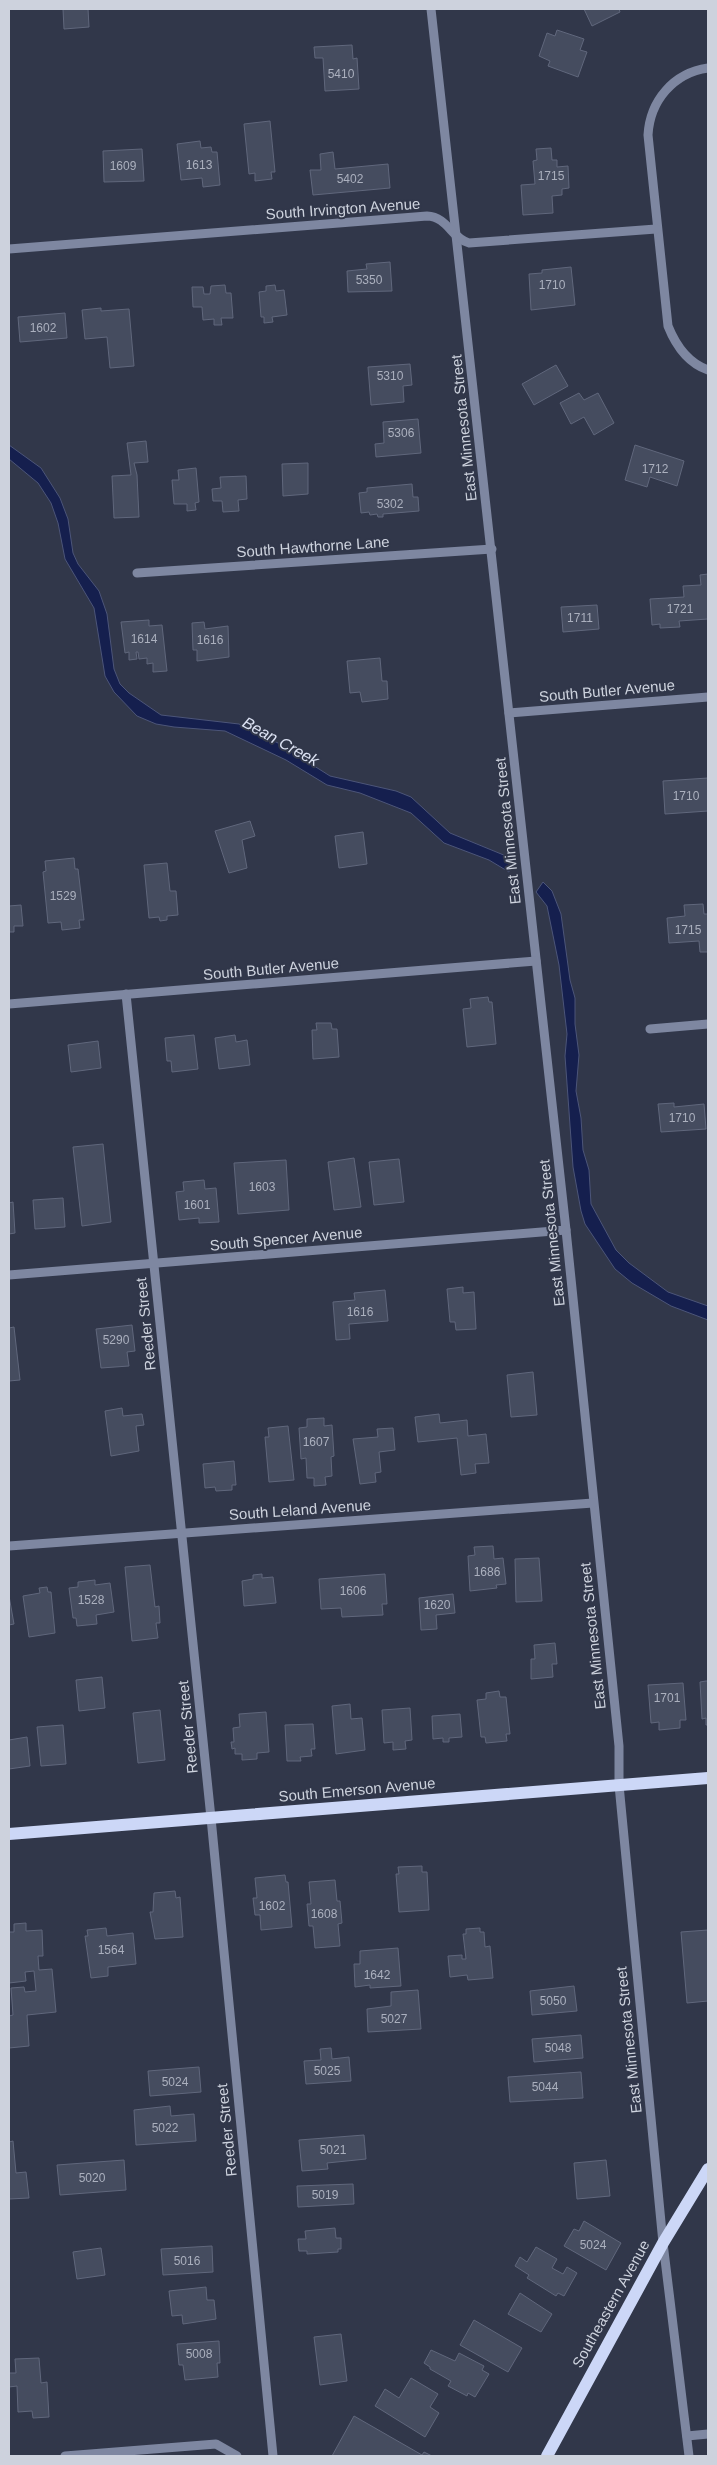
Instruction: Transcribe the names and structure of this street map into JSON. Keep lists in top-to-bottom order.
{
  "streets": {
    "main road": ["South Emerson Avenue", "Southeastern Avenue"],
    "street": [
      "South Irvington Avenue",
      "East Minnesota Street",
      "South Hawthorne Lane",
      "South Butler Avenue",
      "South Spencer Avenue",
      "Reeder Street",
      "South Leland Avenue"
    ]
  },
  "crossings": [
    ["South Irvington Avenue", "East Minnesota Street"],
    ["East Minnesota Street", "South Hawthorne Lane"],
    ["East Minnesota Street", "South Butler Avenue"],
    ["East Minnesota Street", "South Spencer Avenue"],
    ["East Minnesota Street", "South Leland Avenue"],
    ["East Minnesota Street", "South Emerson Avenue"],
    ["East Minnesota Street", "Southeastern Avenue"],
    ["South Butler Avenue", "Reeder Street"],
    ["South Spencer Avenue", "Reeder Street"],
    ["Reeder Street", "South Leland Avenue"],
    ["Reeder Street", "South Emerson Avenue"]
  ],
  "water": ["Bean Creek"],
  "house_numbers": [
    "5410",
    "1613",
    "1609",
    "1715",
    "5402",
    "5350",
    "1710",
    "1602",
    "5310",
    "5306",
    "1712",
    "5302",
    "1721",
    "1711",
    "1614",
    "1616",
    "1710",
    "1529",
    "1715",
    "1710",
    "1603",
    "1601",
    "1616",
    "5290",
    "1607",
    "1686",
    "1606",
    "1528",
    "1620",
    "1701",
    "1602",
    "1608",
    "1564",
    "1642",
    "5050",
    "5027",
    "5048",
    "5025",
    "5024",
    "5044",
    "5022",
    "5021",
    "5020",
    "5019",
    "5024",
    "5016",
    "5008"
  ]
}
